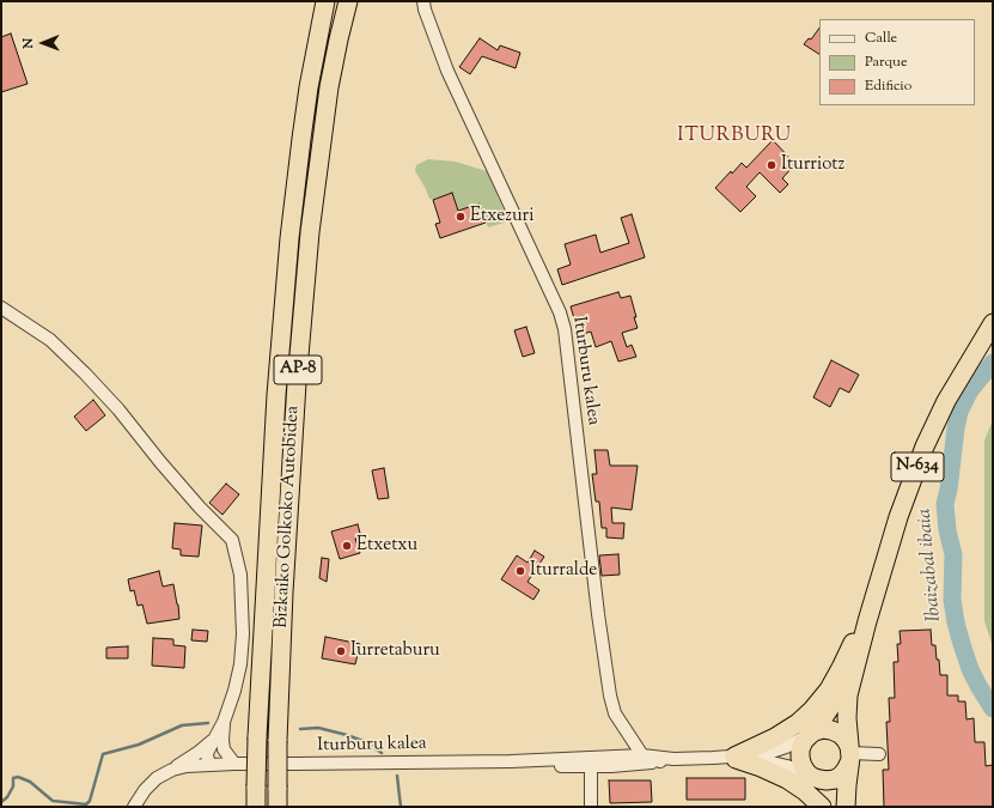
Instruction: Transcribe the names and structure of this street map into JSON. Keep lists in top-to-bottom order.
{
  "streets": {
    "highway": ["AP-8", "N-634", "Bizkaiko Golkoko Autobidea"],
    "street": ["Iturburu kalea"]
  },
  "districts": ["ITURBURU"],
  "water": ["Ibaizabal ibaia"],
  "places": [
    "Iturriotz",
    "Etxezuri",
    "Etxetxu",
    "Iturralde",
    "Iurretaburu"
  ],
  "legend": ["Calle", "Parque", "Edificio"],
  "north": "left"
}
